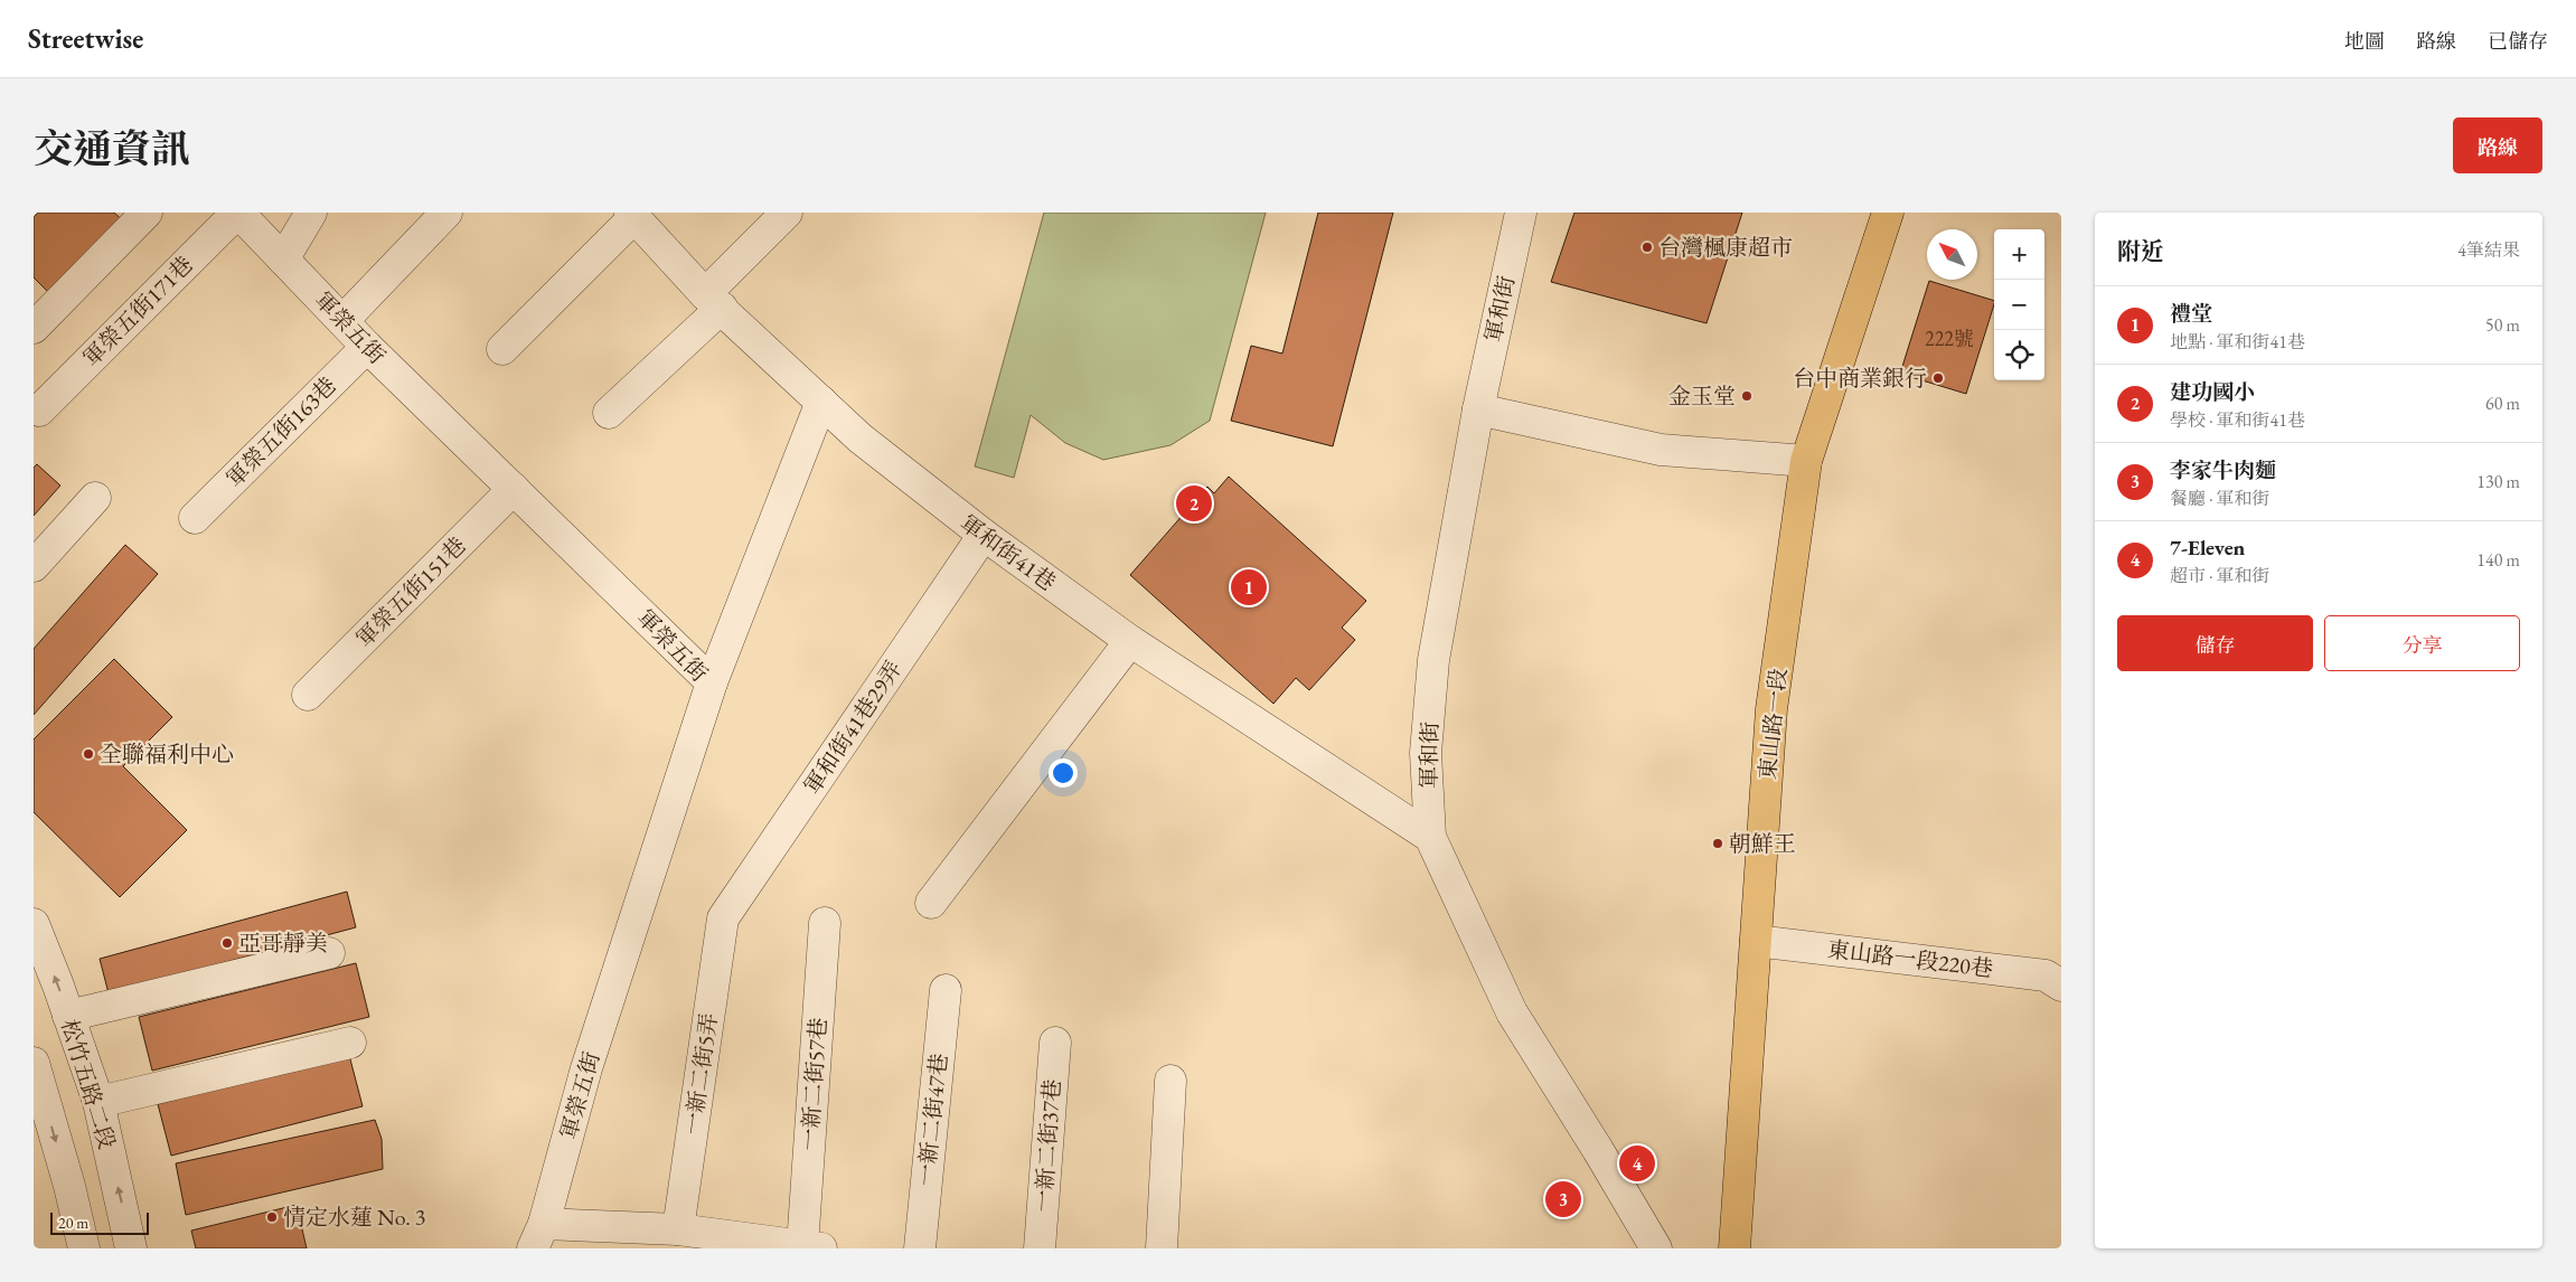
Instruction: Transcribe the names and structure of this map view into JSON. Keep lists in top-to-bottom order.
{
  "streets": {
    "main road": ["東山路一段"],
    "street": [
      "軍和街",
      "軍榮五街171巷",
      "軍榮五街",
      "軍榮五街163巷",
      "軍和街41巷",
      "軍榮五街151巷",
      "軍和街41巷29弄",
      "東山路一段220巷",
      "一新二街5弄",
      "松竹五路二段",
      "一新二街57巷",
      "一新二街47巷",
      "一新二街37巷"
    ]
  },
  "crossings": [
    ["軍和街", "軍和街41巷"],
    ["軍榮五街171巷", "軍榮五街"],
    ["軍榮五街", "軍榮五街163巷"],
    ["軍榮五街", "軍榮五街151巷"],
    ["軍和街41巷", "軍和街41巷29弄"],
    ["東山路一段", "東山路一段220巷"],
    ["軍和街41巷29弄", "一新二街5弄"]
  ],
  "places": [
    "台灣楓康超市",
    "台中商業銀行",
    "金玉堂",
    "全聯福利中心",
    "朝鮮王",
    "亞哥靜美",
    "情定水蓮 No. 3"
  ],
  "house_numbers": ["222號"],
  "scale_bar": "20 m",
  "north": "top left",
  "page": {
    "header": "Streetwise",
    "nav": ["地圖", "路線", "已儲存"],
    "title": "交通資訊",
    "buttons": [
      "路線",
      ["儲存", "分享"]
    ],
    "heading": ["附近", "4筆結果"],
    "map_buttons": ["+", "−"],
    "list": [
      {
        "mark": "1",
        "name": "禮堂",
        "note": "地點 · 軍和街41巷",
        "value": "50 m"
      },
      {
        "mark": "2",
        "name": "建功國小",
        "note": "學校 · 軍和街41巷",
        "value": "60 m"
      },
      {
        "mark": "3",
        "name": "李家牛肉麵",
        "note": "餐廳 · 軍和街",
        "value": "130 m"
      },
      {
        "mark": "4",
        "name": "7-Eleven",
        "note": "超市 · 軍和街",
        "value": "140 m"
      }
    ],
    "pins": [
      "2",
      "1",
      "4",
      "3"
    ],
    "scale": "20 m"
  }
}
